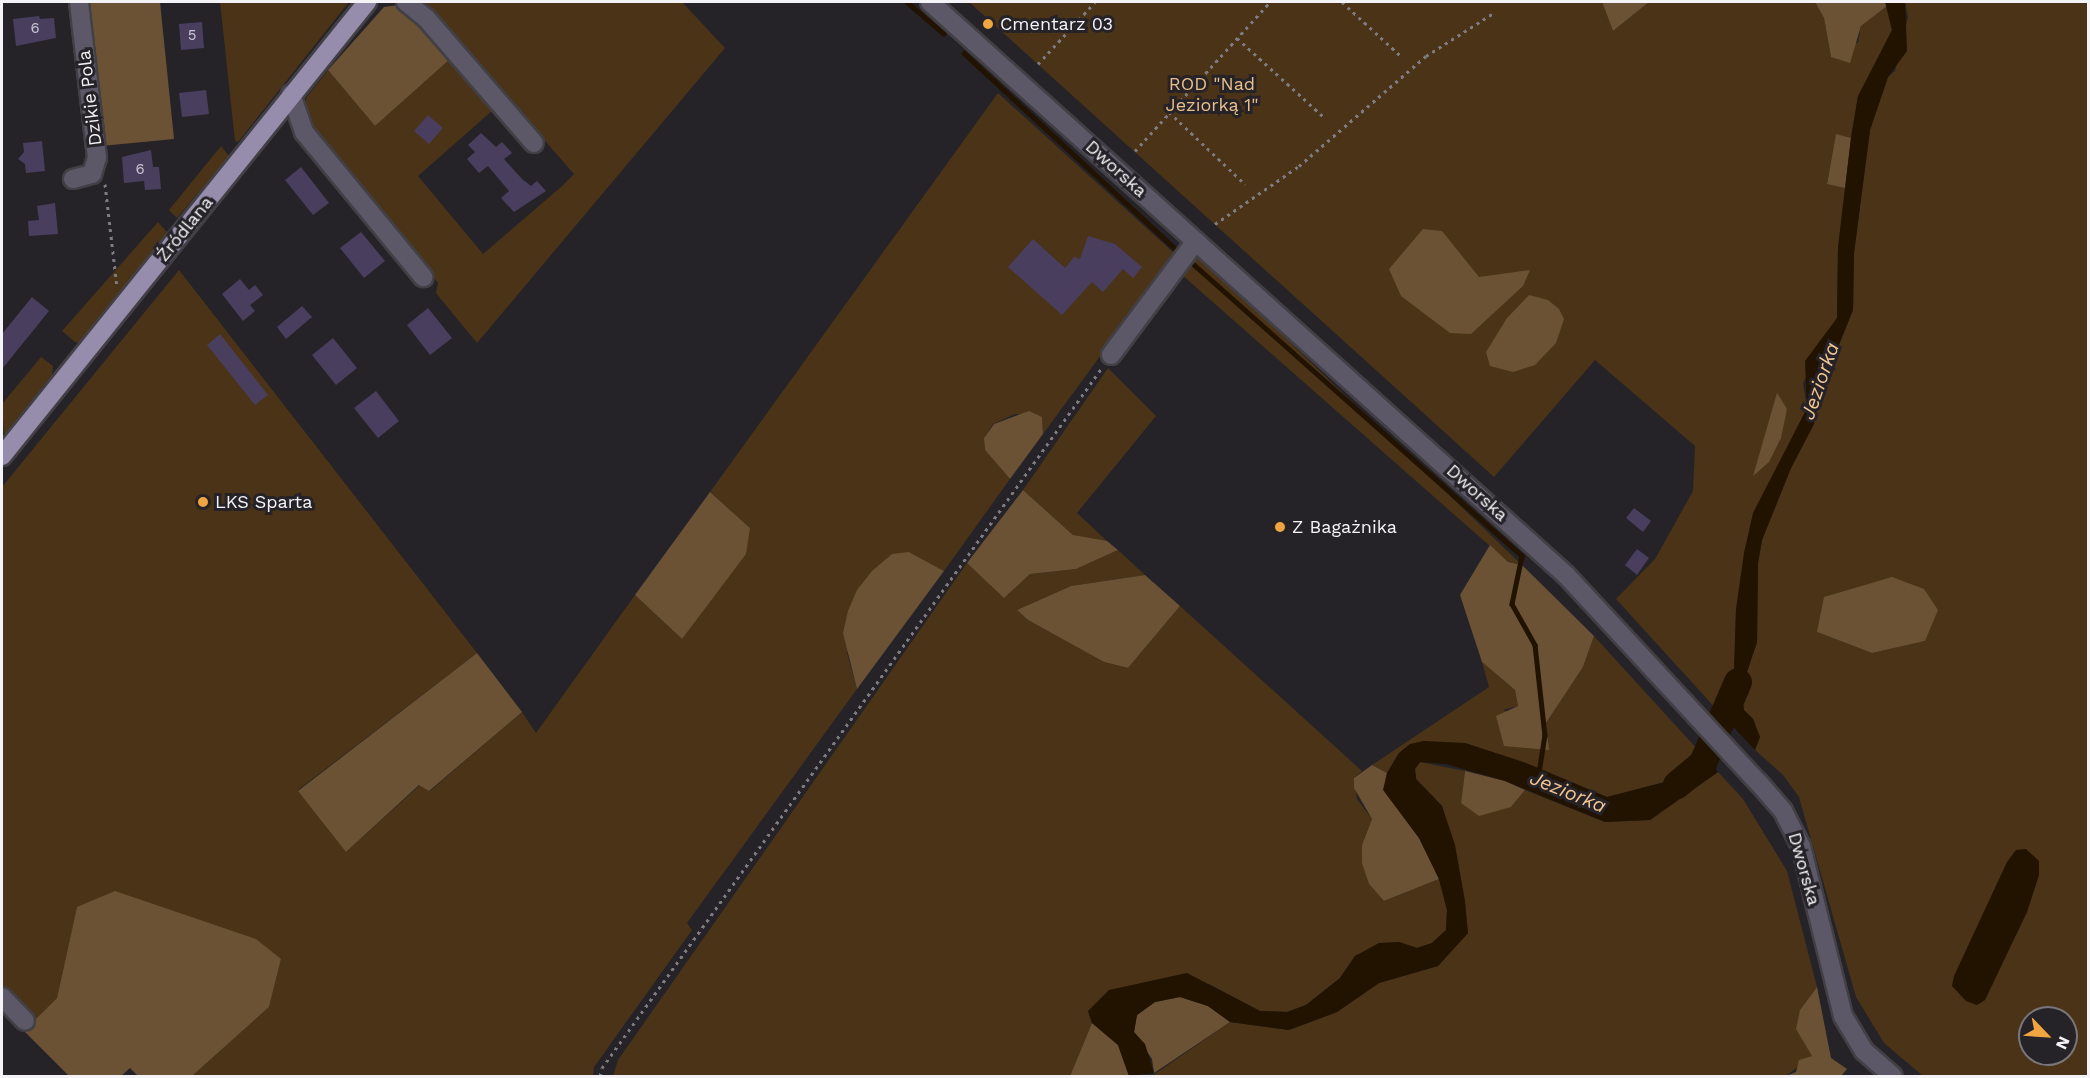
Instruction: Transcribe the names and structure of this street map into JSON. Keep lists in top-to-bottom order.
{
  "streets": {
    "main road": ["Źródlana"],
    "street": ["Dzikie Pola", "Dworska"]
  },
  "water": ["Jeziorka"],
  "parks": ["ROD \"Nad Jeziorką 1\""],
  "places": ["Cmentarz 03", "LKS Sparta", "Z Bagażnika"],
  "house_numbers": ["6", "5", "6"],
  "north": "bottom right"
}
